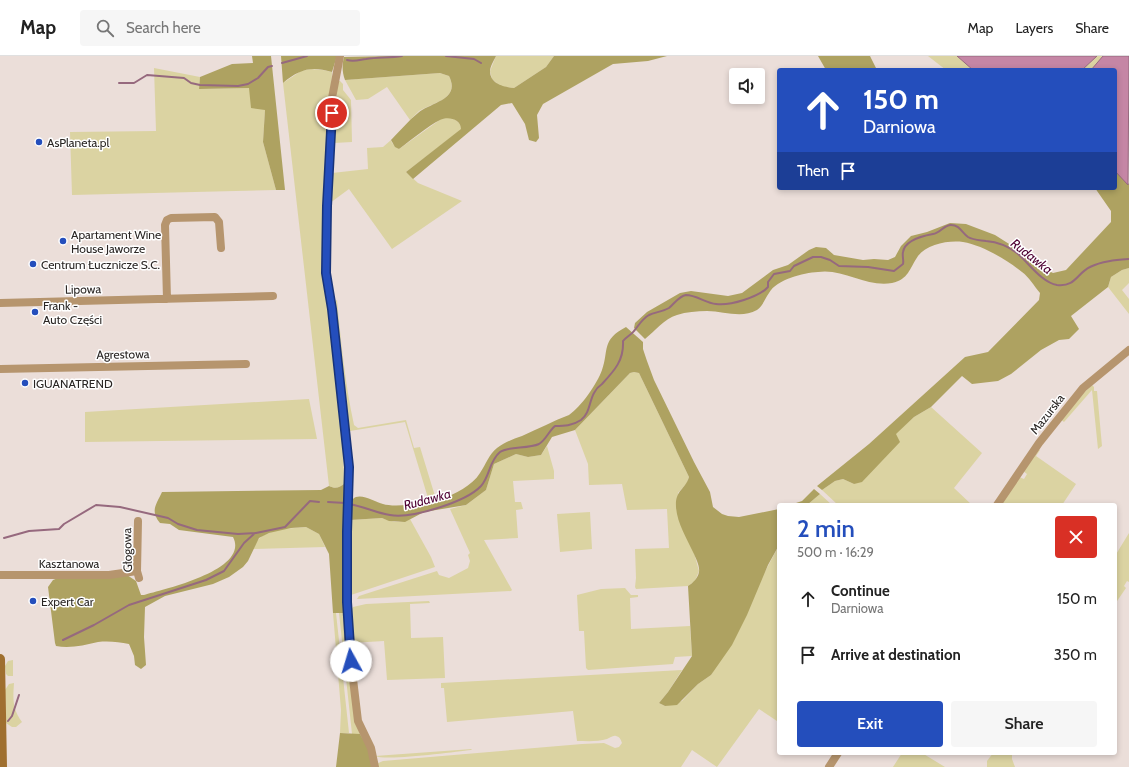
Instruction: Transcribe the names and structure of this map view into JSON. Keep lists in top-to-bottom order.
{
  "streets": {
    "street": [
      "Lipowa",
      "Agrestowa",
      "Mazurska",
      "Głogowa",
      "Kasztanowa"
    ]
  },
  "crossings": [
    ["Głogowa", "Kasztanowa"]
  ],
  "water": ["Rudawka"],
  "places": [
    "AsPlaneta.pl",
    "Apartament Wine House Jaworze",
    "Centrum Łucznicze S.C.",
    "Frank - Auto Części",
    "IGUANATREND",
    "Expert Car"
  ],
  "page": {
    "header": "Map",
    "search": "Search here",
    "nav": ["Map", "Layers", "Share"],
    "turn": ["150 m", "Darniowa"],
    "then": "Then",
    "heading": ["2 min", "500 m · 16:29"],
    "list": [
      {
        "name": "Continue",
        "note": "Darniowa",
        "value": "150 m"
      },
      {
        "name": "Arrive at destination",
        "value": "350 m"
      }
    ],
    "buttons": ["Exit", "Share"]
  }
}
